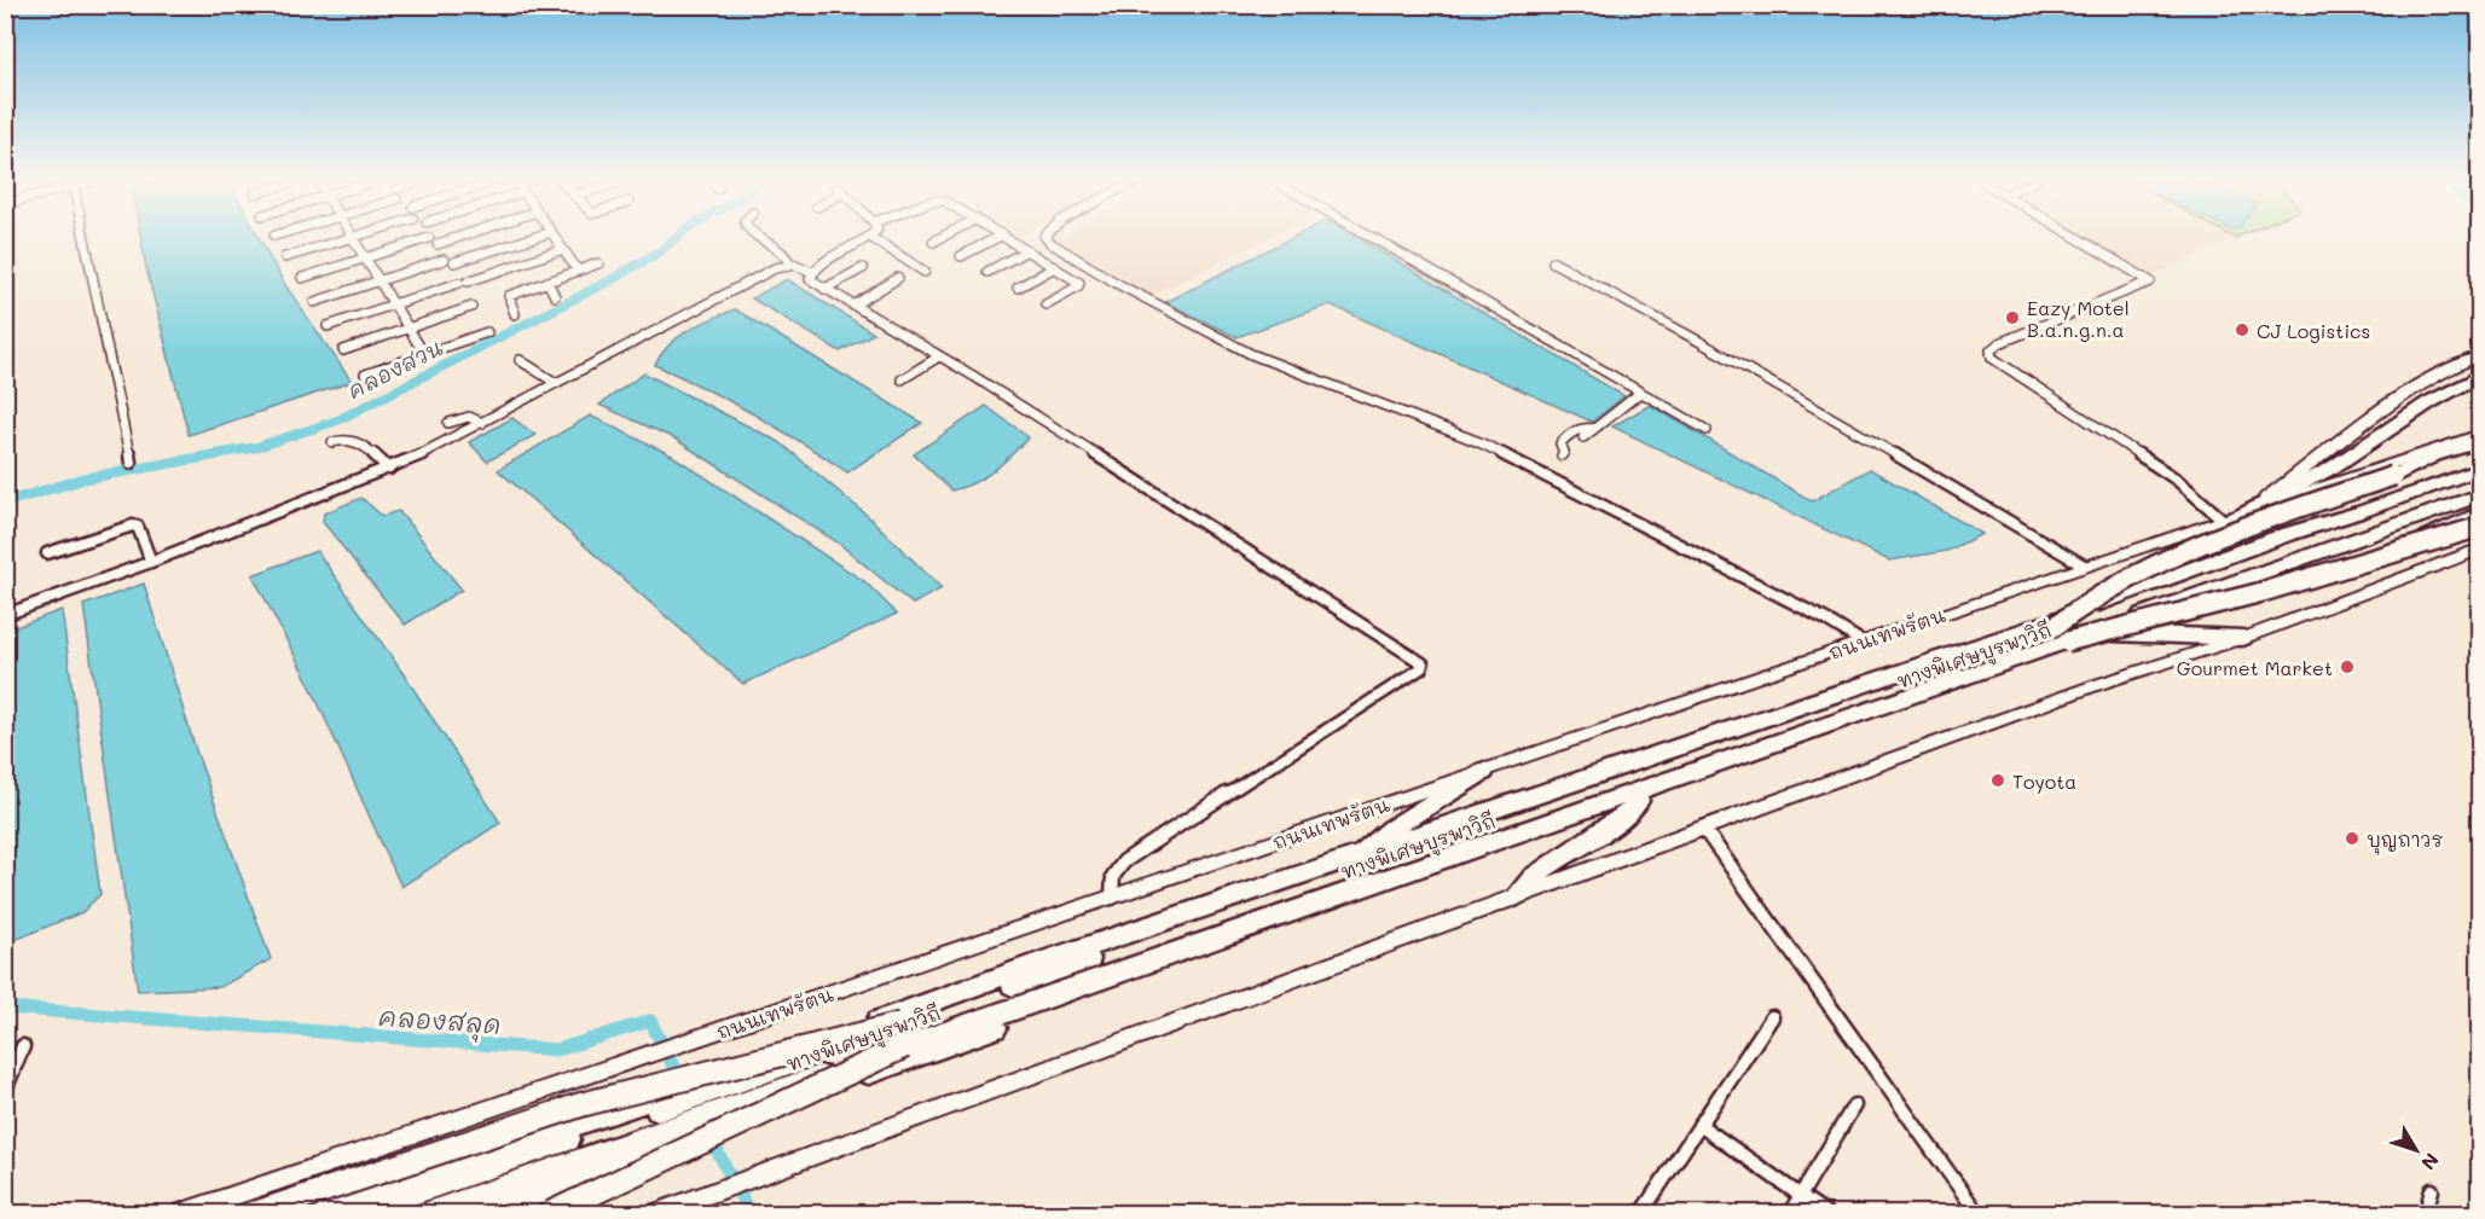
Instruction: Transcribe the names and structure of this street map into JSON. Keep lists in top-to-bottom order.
{
  "streets": {
    "highway": ["ถนนเทพรัตน", "ทางพิเศษบูรพาวิถี"]
  },
  "water": ["คลองสวน", "คลองสลุด"],
  "places": [
    "Eazy Motel B.a.n.g.n.a",
    "CJ Logistics",
    "Gourmet Market",
    "Toyota",
    "บุญถาวร"
  ],
  "north": "bottom right"
}
